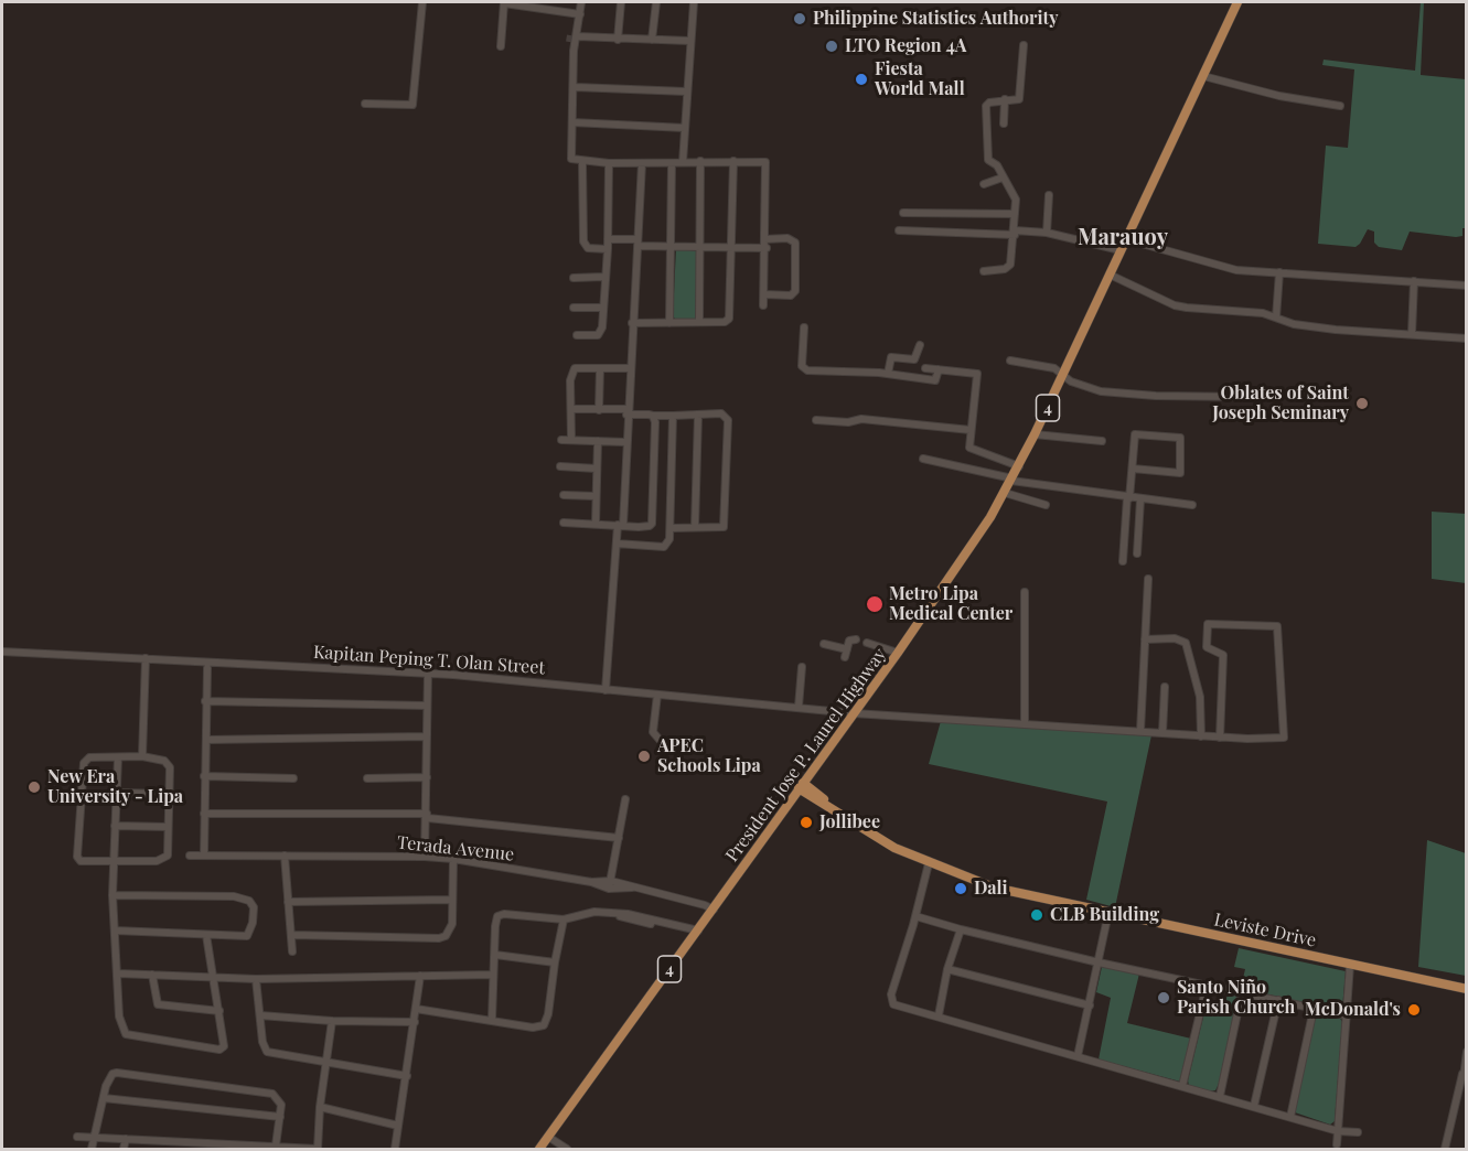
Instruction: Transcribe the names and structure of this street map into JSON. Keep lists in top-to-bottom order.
{
  "streets": {
    "main road": ["4", "President Jose P. Laurel Highway", "Leviste Drive"],
    "street": ["Kapitan Peping T. Olan Street", "Terada Avenue"]
  },
  "crossings": [
    ["Kapitan Peping T. Olan Street", "President Jose P. Laurel Highway"],
    ["President Jose P. Laurel Highway", "Terada Avenue"],
    ["President Jose P. Laurel Highway", "Leviste Drive"]
  ],
  "districts": ["Marauoy"],
  "places": [
    "Philippine Statistics Authority",
    "LTO Region 4A",
    "Fiesta World Mall",
    "Oblates of Saint Joseph Seminary",
    "Metro Lipa Medical Center",
    "APEC Schools Lipa",
    "New Era University - Lipa",
    "Jollibee",
    "Dali",
    "CLB Building",
    "Santo Niño Parish Church",
    "McDonald's"
  ]
}
